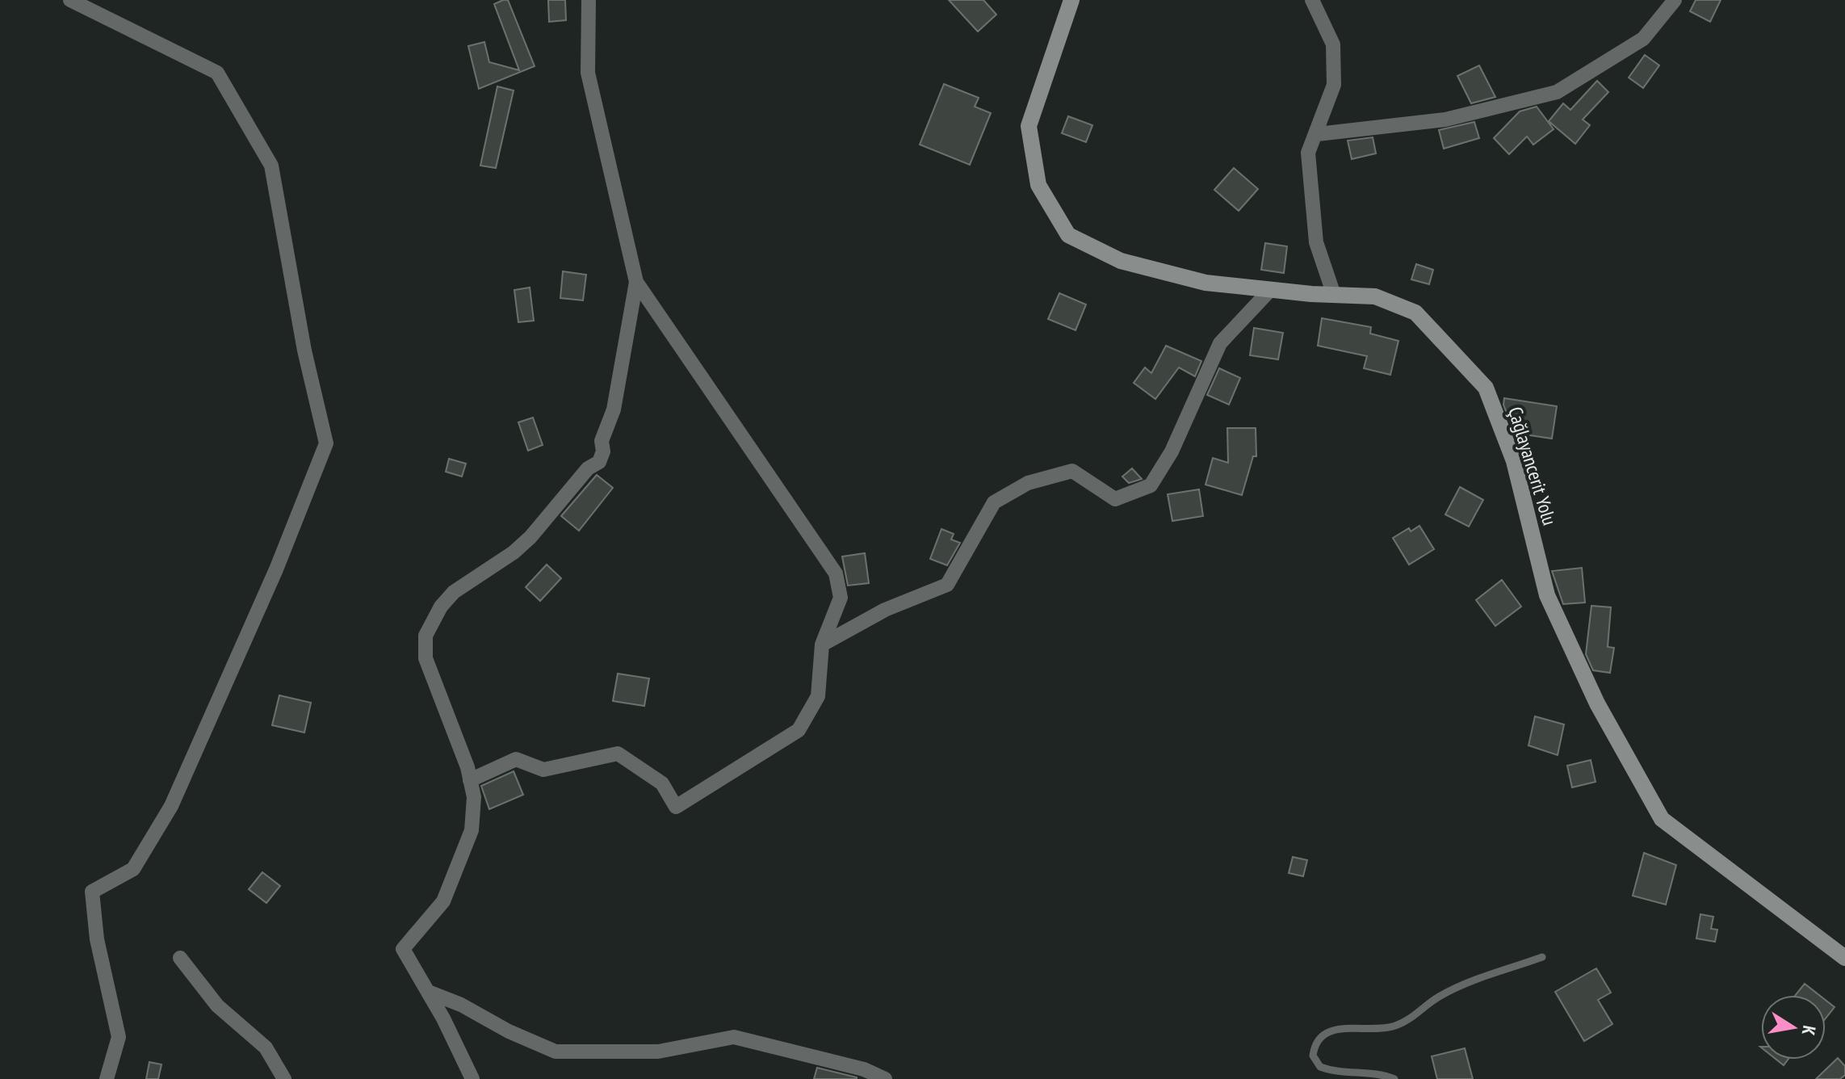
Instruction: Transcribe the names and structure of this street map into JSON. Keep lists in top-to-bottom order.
{
  "streets": {
    "main road": ["Çağlayancerit Yolu"]
  },
  "north": "right"
}
